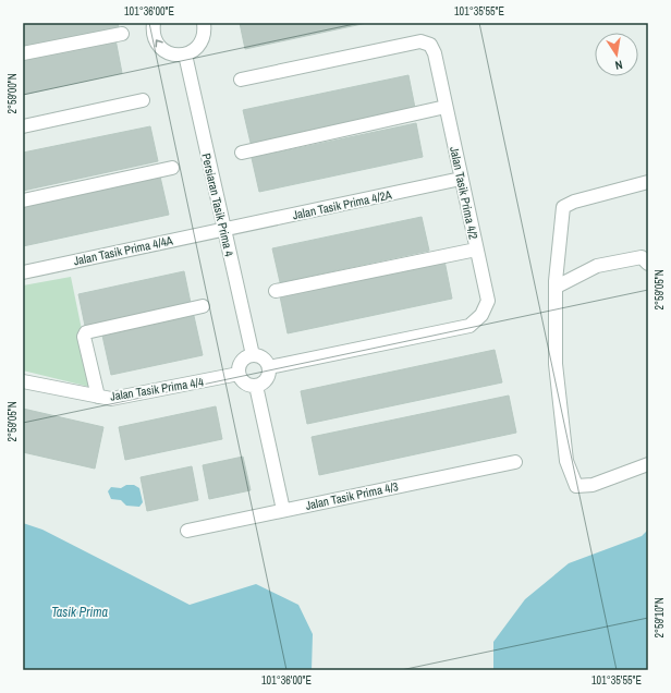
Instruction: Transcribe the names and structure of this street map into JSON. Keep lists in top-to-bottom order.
{
  "streets": {
    "street": [
      "Jalan Tasik Prima 4/2",
      "Persiaran Tasik Prima 4",
      "Jalan Tasik Prima 4/2A",
      "Jalan Tasik Prima 4/4A",
      "Jalan Tasik Prima 4/4",
      "Jalan Tasik Prima 4/3"
    ]
  },
  "crossings": [
    ["Jalan Tasik Prima 4/2", "Persiaran Tasik Prima 4"],
    ["Jalan Tasik Prima 4/2", "Jalan Tasik Prima 4/2A"],
    ["Jalan Tasik Prima 4/2", "Jalan Tasik Prima 4/4"],
    ["Persiaran Tasik Prima 4", "Jalan Tasik Prima 4/2A"],
    ["Persiaran Tasik Prima 4", "Jalan Tasik Prima 4/4A"],
    ["Persiaran Tasik Prima 4", "Jalan Tasik Prima 4/4"],
    ["Jalan Tasik Prima 4/2A", "Jalan Tasik Prima 4/4A"]
  ],
  "water": ["Tasik Prima"],
  "north": "bottom",
  "coordinates": [
    "101°36'00\"E",
    "101°35'55\"E",
    "2°59'00\"N",
    "2°59'05\"N",
    "2°59'10\"N"
  ]
}
